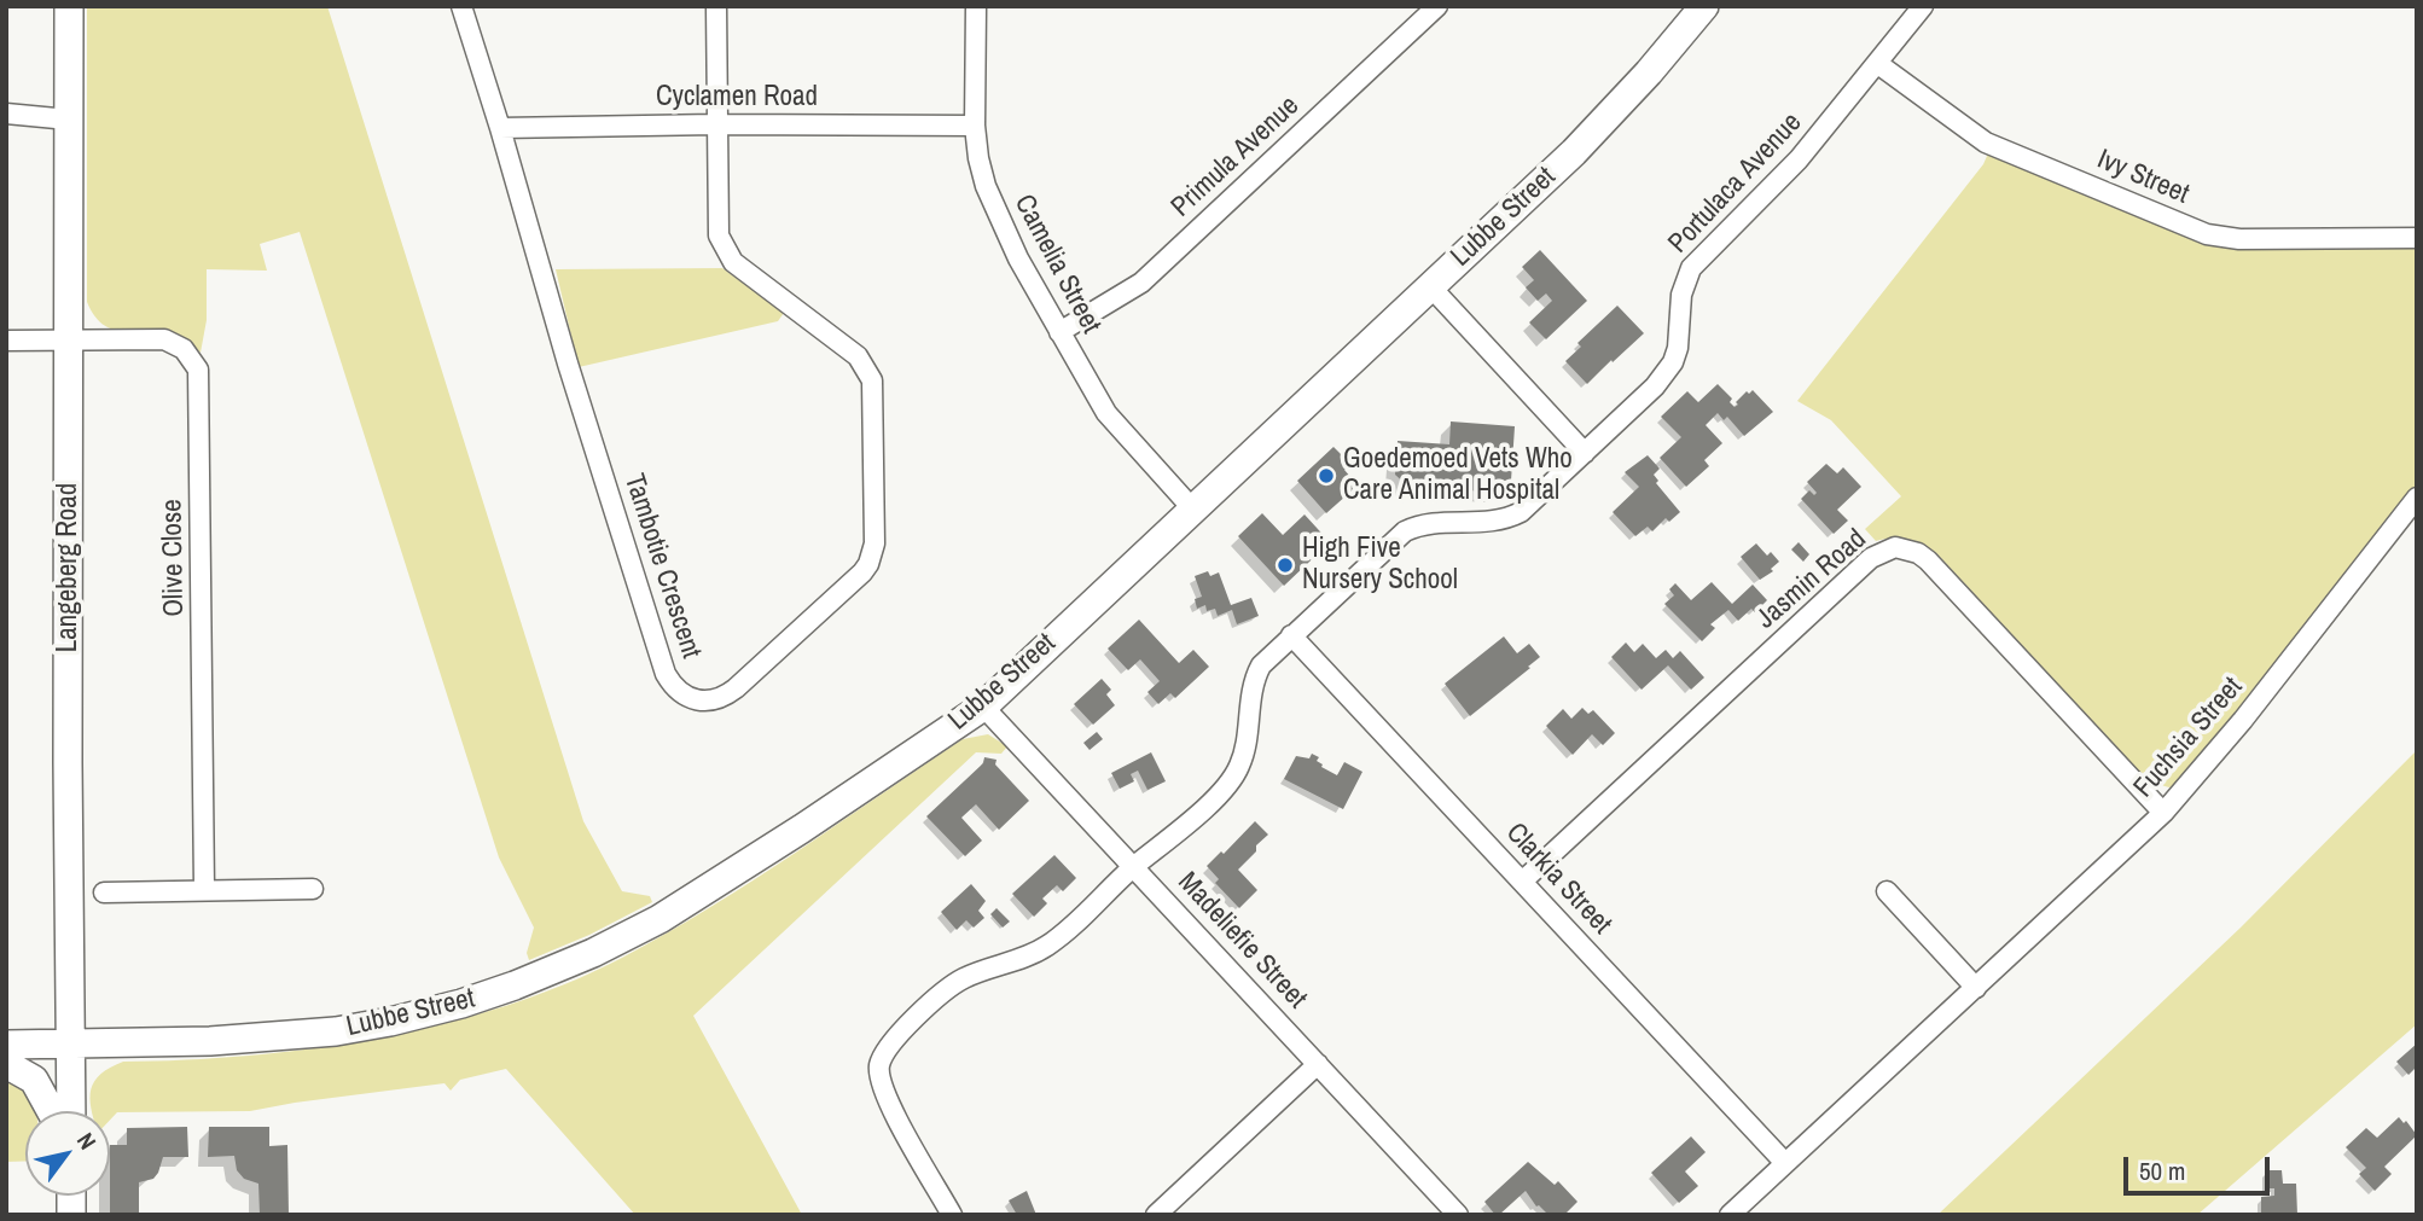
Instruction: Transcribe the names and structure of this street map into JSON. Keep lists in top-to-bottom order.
{
  "streets": {
    "main road": ["Lubbe Street", "Langeberg Road"],
    "street": [
      "Cyclamen Road",
      "Primula Avenue",
      "Ivy Street",
      "Portulaca Avenue",
      "Camelia Street",
      "Olive Close",
      "Tambotie Crescent",
      "Jasmin Road",
      "Fuchsia Street",
      "Clarkia Street",
      "Madeliefie Street"
    ]
  },
  "crossings": [
    ["Cyclamen Road", "Camelia Street"],
    ["Cyclamen Road", "Tambotie Crescent"],
    ["Primula Avenue", "Camelia Street"],
    ["Ivy Street", "Portulaca Avenue"],
    ["Portulaca Avenue", "Clarkia Street"],
    ["Portulaca Avenue", "Madeliefie Street"],
    ["Lubbe Street", "Camelia Street"],
    ["Lubbe Street", "Langeberg Road"],
    ["Lubbe Street", "Madeliefie Street"],
    ["Olive Close", "Langeberg Road"],
    ["Jasmin Road", "Fuchsia Street"],
    ["Jasmin Road", "Clarkia Street"],
    ["Fuchsia Street", "Clarkia Street"]
  ],
  "places": ["Goedemoed Vets Who Care Animal Hospital", "High Five Nursery School"],
  "scale_bar": "50 m",
  "north": "top right"
}
